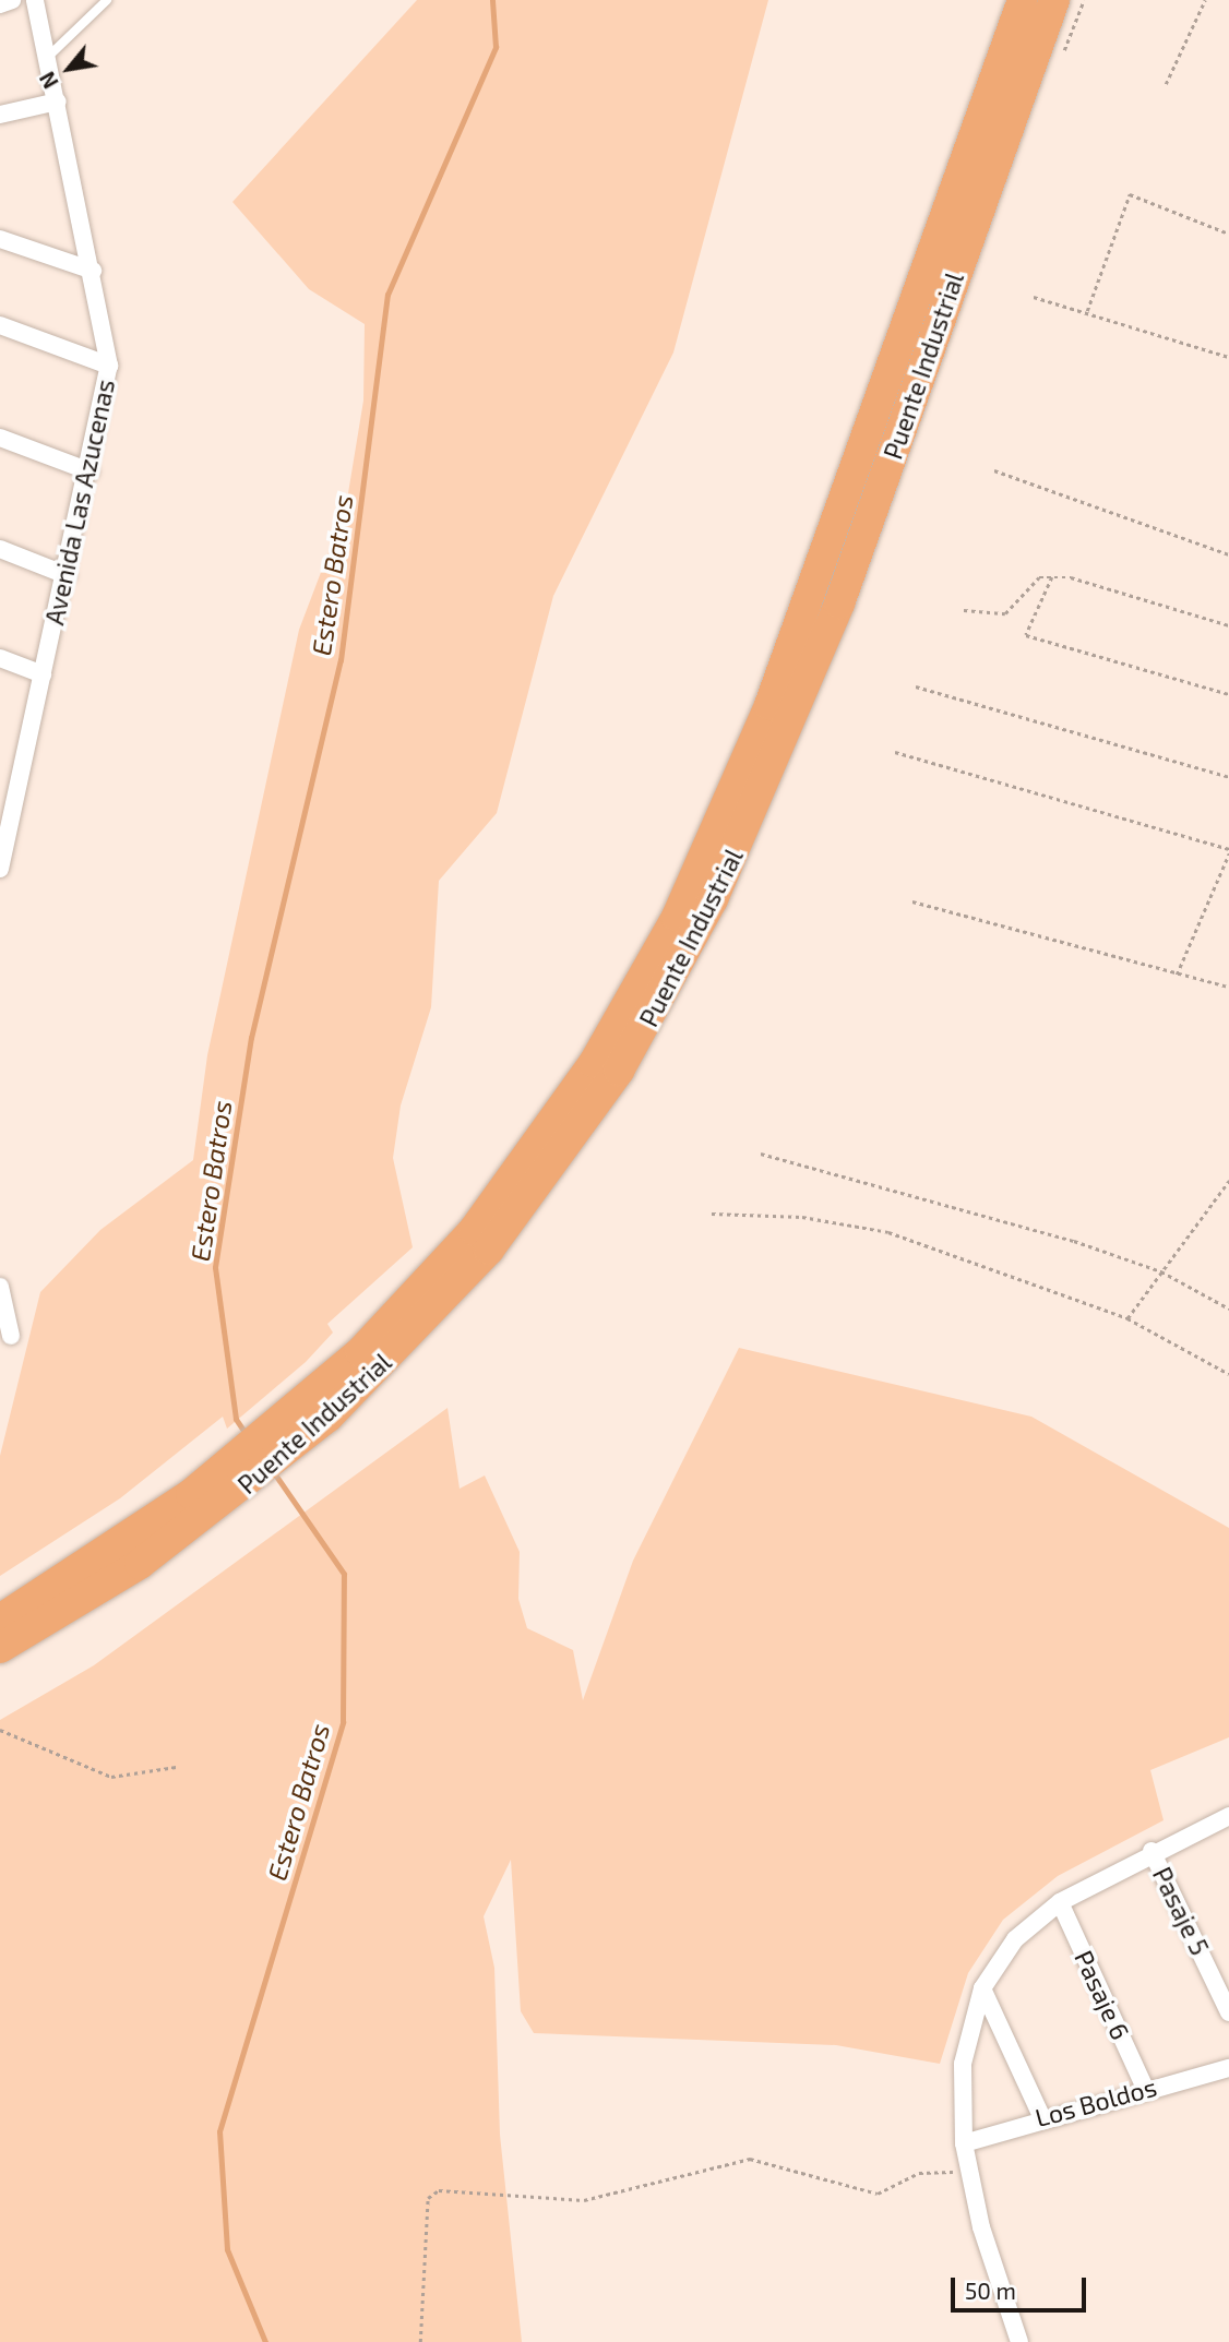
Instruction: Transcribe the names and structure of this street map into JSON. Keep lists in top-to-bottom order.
{
  "streets": {
    "highway": ["Puente Industrial"],
    "street": [
      "Avenida Las Azucenas",
      "Pasaje 5",
      "Pasaje 6",
      "Los Boldos"
    ]
  },
  "crossings": [
    ["Pasaje 6", "Los Boldos"]
  ],
  "water": ["Estero Batros"],
  "scale_bar": "50 m",
  "north": "bottom left"
}
